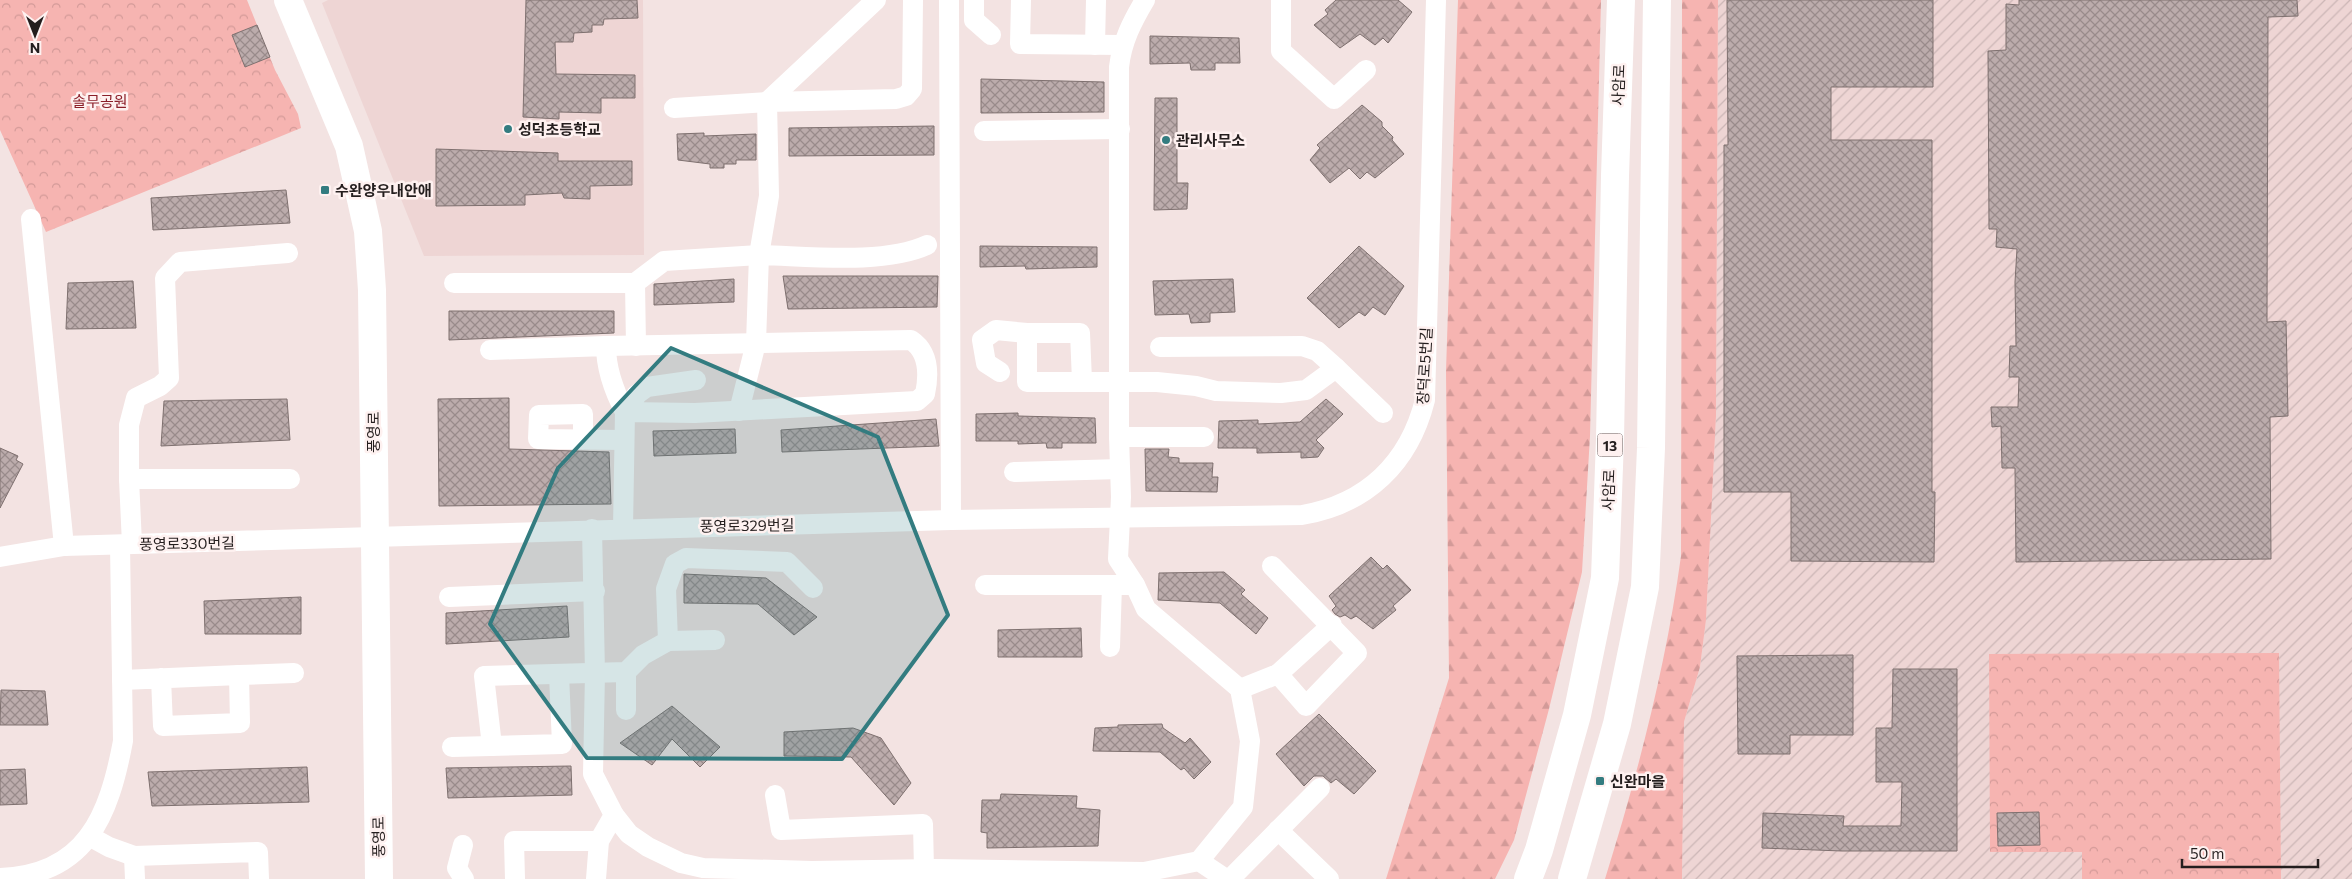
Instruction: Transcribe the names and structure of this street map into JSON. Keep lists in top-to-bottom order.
{
  "streets": {
    "main road": ["사암로", "풍영로", "13"],
    "street": ["장덕로5번길", "풍영로329번길", "풍영로330번길"]
  },
  "crossings": [
    ["장덕로5번길", "풍영로329번길"],
    ["풍영로", "풍영로329번길"],
    ["풍영로", "풍영로330번길"],
    ["풍영로329번길", "풍영로330번길"]
  ],
  "parks": ["솔무공원"],
  "places": {
    "other": ["성덕초등학교", "관리사무소"],
    "transit": ["수완양우내안애", "신완마을"]
  },
  "scale_bar": "50 m",
  "north": "bottom"
}
